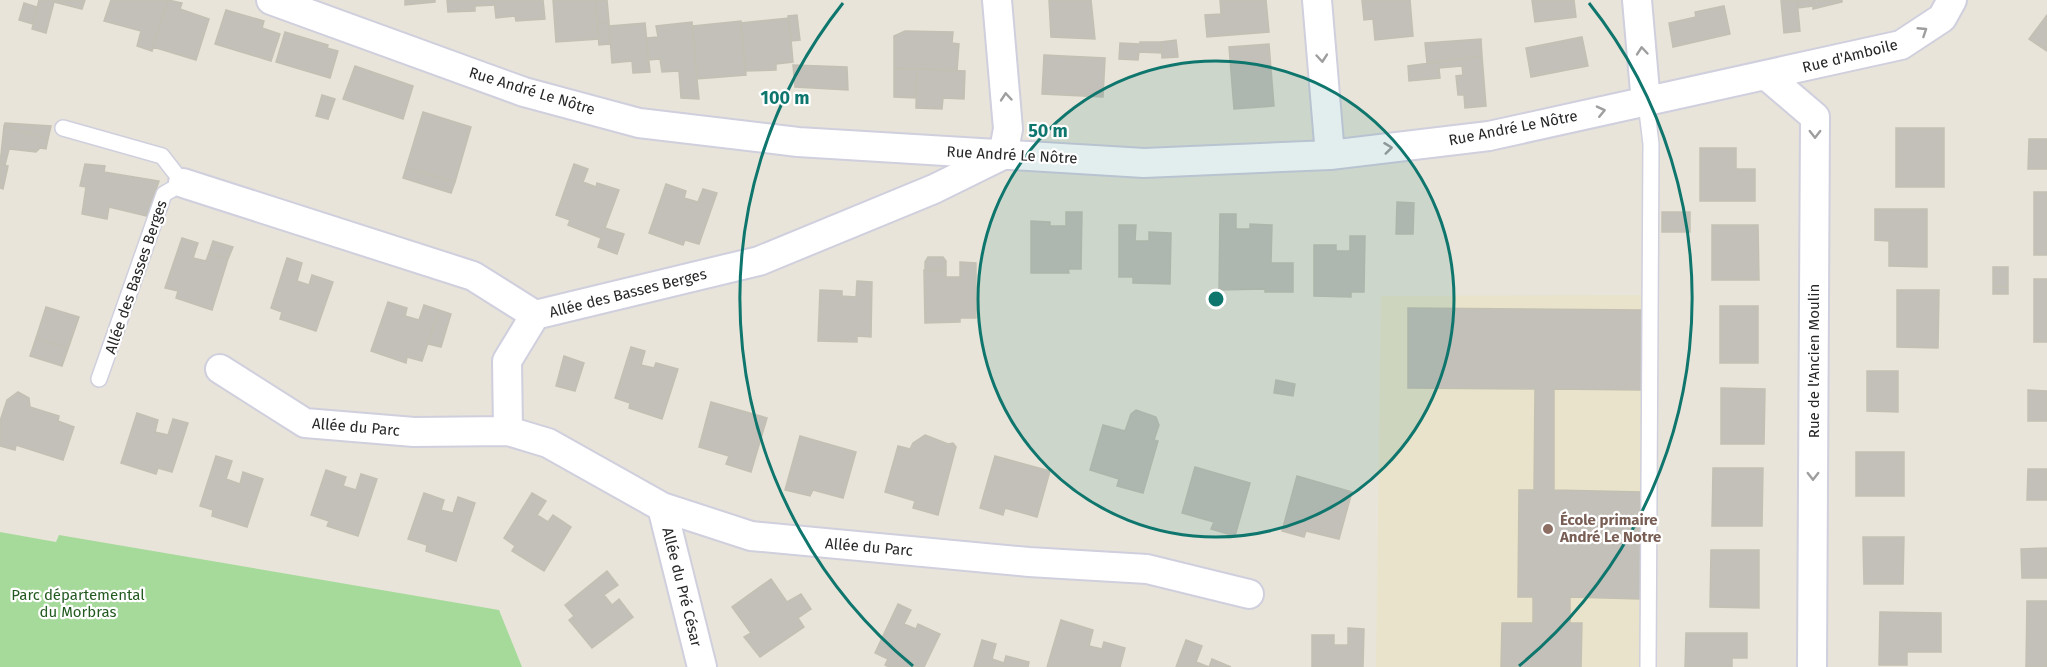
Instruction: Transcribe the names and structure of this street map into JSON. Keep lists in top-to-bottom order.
{
  "streets": {
    "street": [
      "Rue d'Amboile",
      "Rue André Le Nôtre",
      "Allée des Basses Berges",
      "Rue de l'Ancien Moulin",
      "Allée du Parc",
      "Allée du Pré César"
    ]
  },
  "crossings": [
    ["Rue d'Amboile", "Rue André Le Nôtre"],
    ["Rue d'Amboile", "Rue de l'Ancien Moulin"],
    ["Rue André Le Nôtre", "Allée des Basses Berges"],
    ["Rue André Le Nôtre", "Rue de l'Ancien Moulin"],
    ["Allée du Parc", "Allée du Pré César"]
  ],
  "one_way": ["Rue d'Amboile", "Rue de l'Ancien Moulin"],
  "parks": ["Parc départemental du Morbras"],
  "places": ["École primaire André Le Notre"],
  "rings": ["100 m", "50 m"]
}
